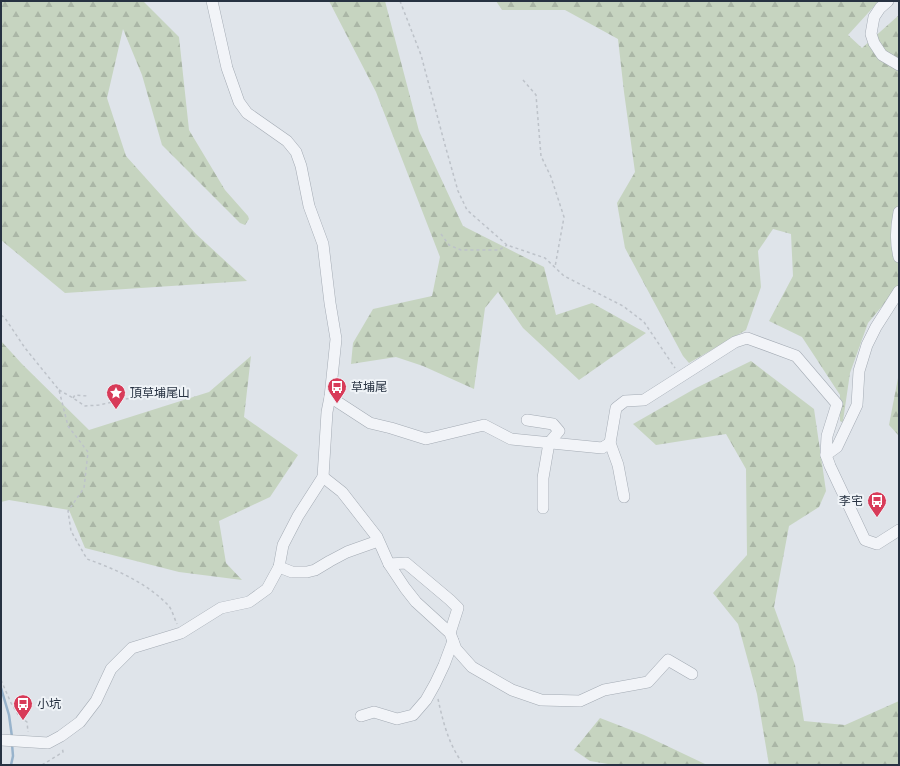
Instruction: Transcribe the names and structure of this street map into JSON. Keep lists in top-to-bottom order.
{
  "places": {
    "bus stop": ["草埔尾", "李宅", "小坑"],
    "place": ["頂草埔尾山"]
  }
}
